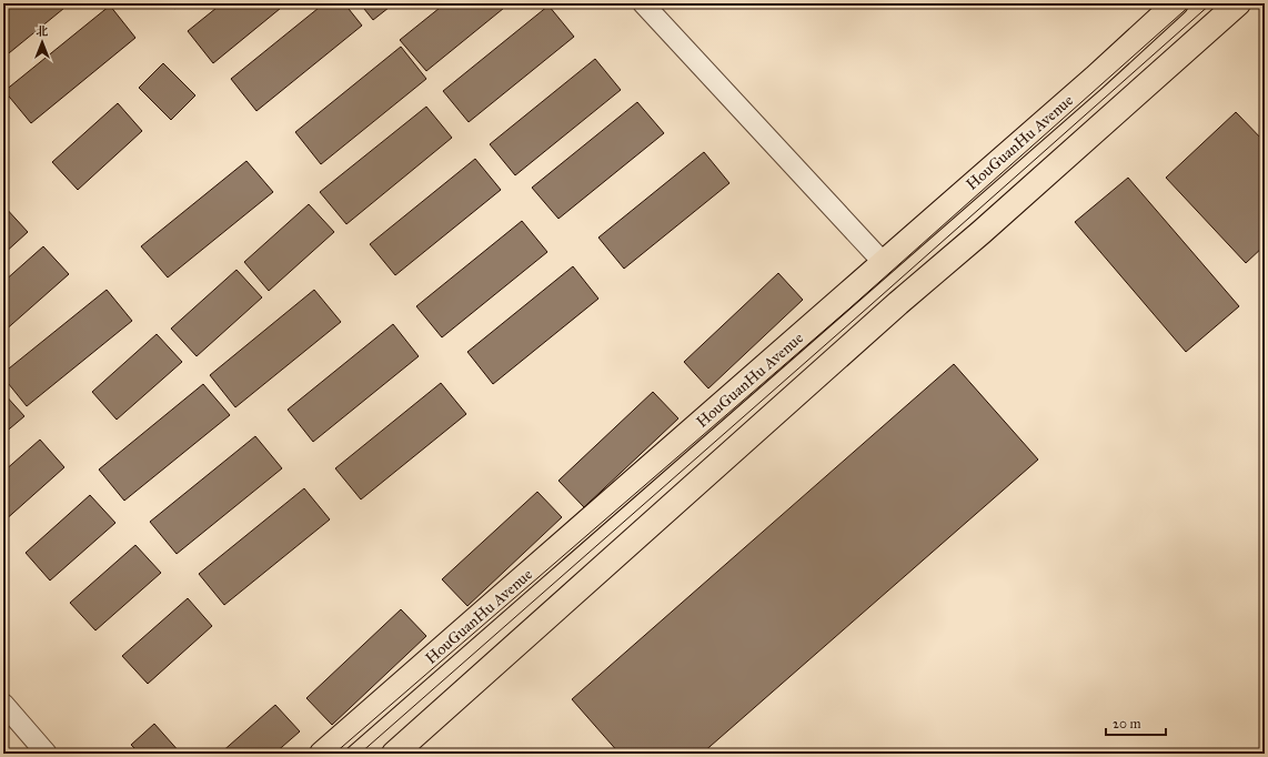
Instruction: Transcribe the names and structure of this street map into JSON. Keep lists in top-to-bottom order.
{
  "streets": {
    "main road": ["HouGuanHu Avenue"]
  },
  "scale_bar": "20 m",
  "north": "top"
}
